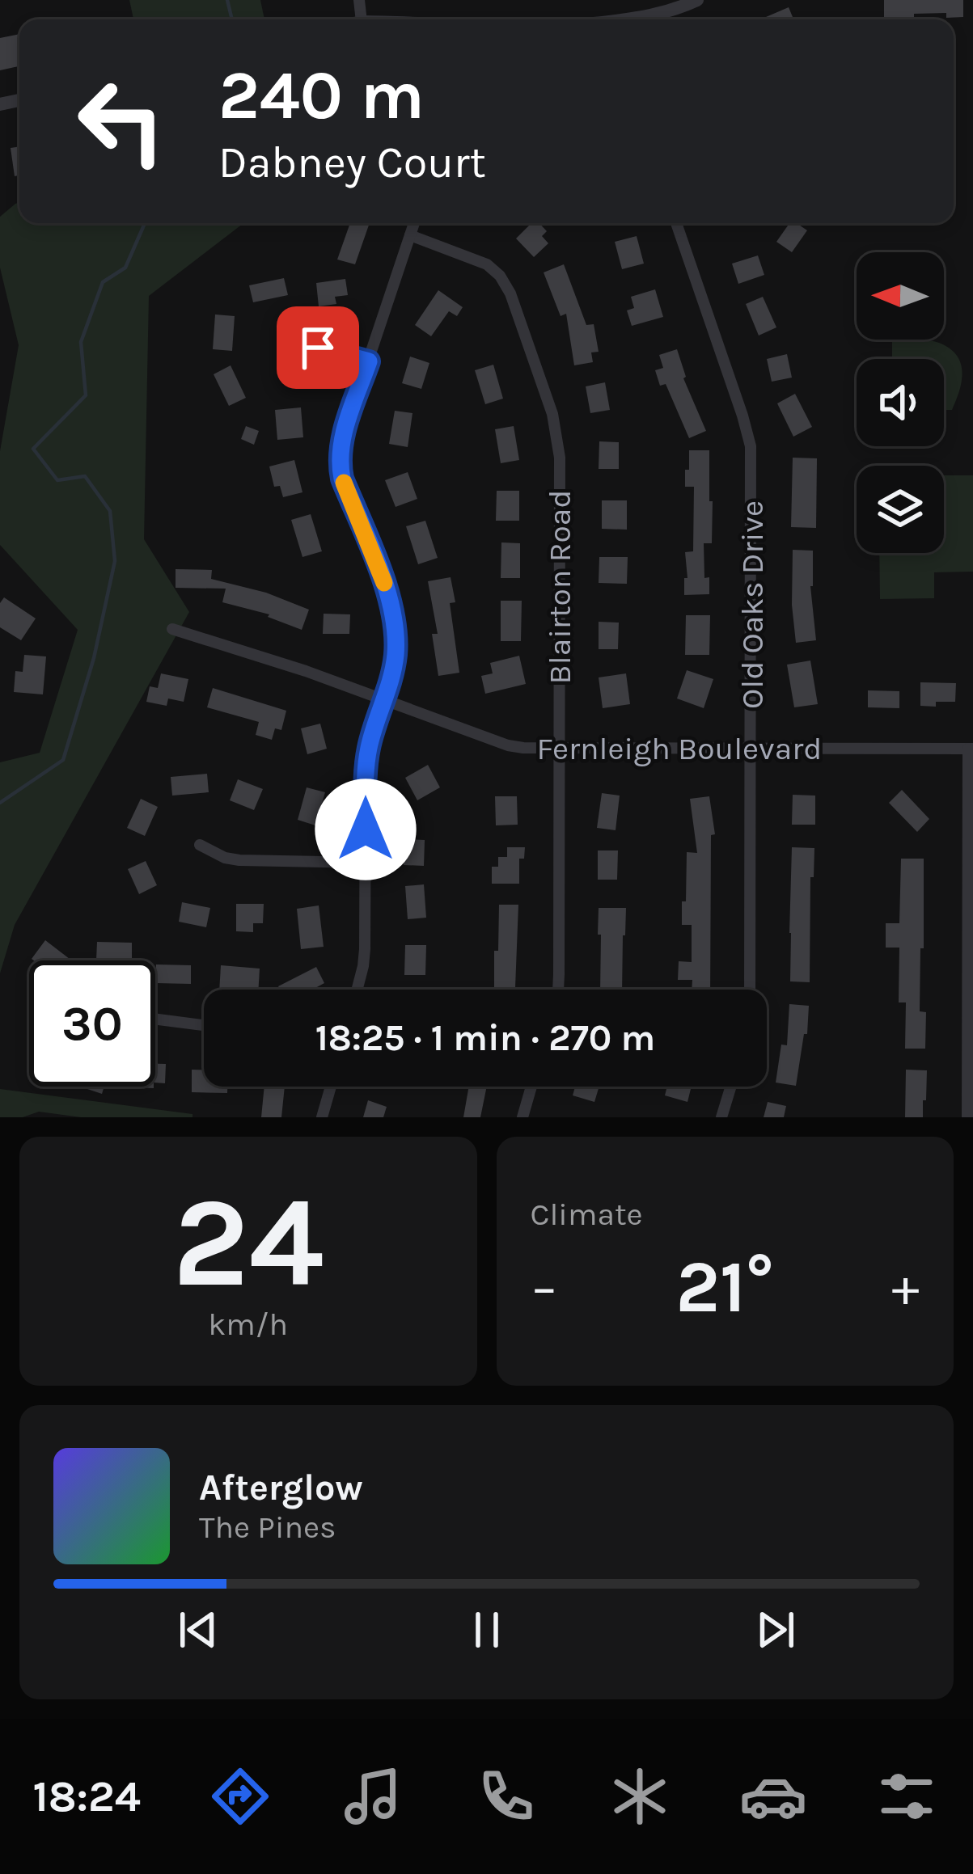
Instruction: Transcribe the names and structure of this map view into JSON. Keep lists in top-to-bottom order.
{
  "streets": {
    "street": ["Blairton Road", "Old Oaks Drive", "Fernleigh Boulevard"]
  },
  "crossings": [
    ["Blairton Road", "Fernleigh Boulevard"],
    ["Old Oaks Drive", "Fernleigh Boulevard"]
  ],
  "north": "left",
  "page": {
    "turn": ["240 m", "Dabney Court"],
    "limit": "30",
    "trip": "18:25 · 1 min · 270 m",
    "tile": [
      ["24", "km/h"],
      "Climate"
    ],
    "heat": ["−", "21°", "+"],
    "song": ["Afterglow", "The Pines"],
    "tabs": "18:24"
  }
}
